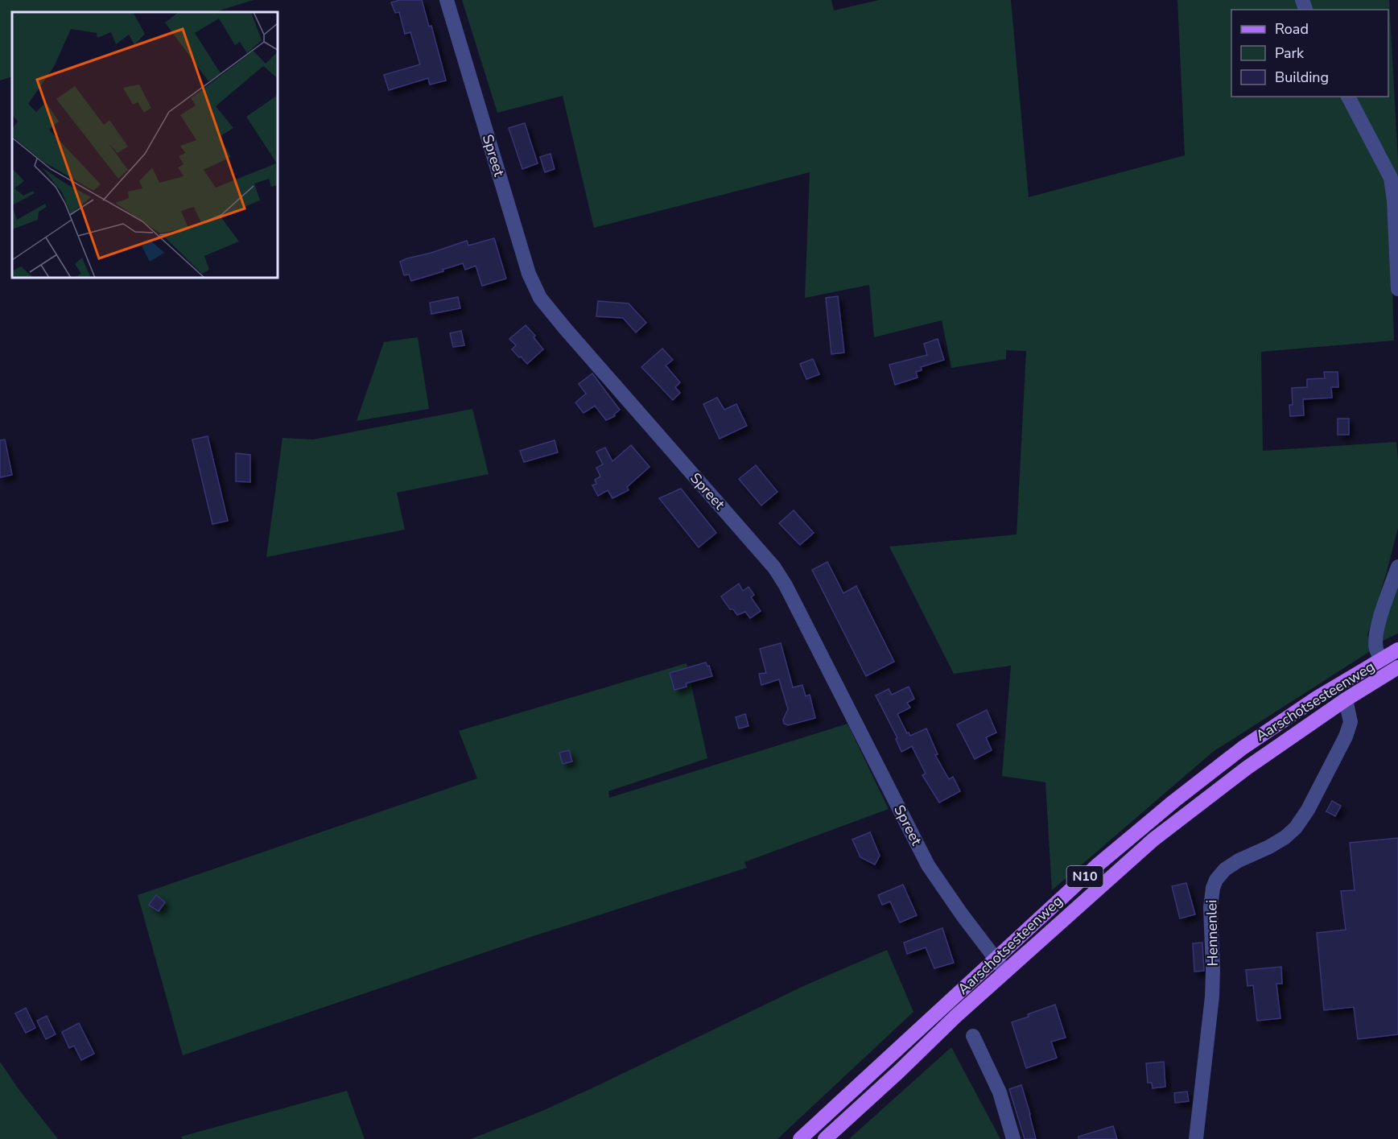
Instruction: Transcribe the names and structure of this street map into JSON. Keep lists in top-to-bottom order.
{
  "streets": {
    "main road": ["Aarschotsesteenweg", "N10"],
    "street": ["Spreet", "Hennenlei"]
  },
  "crossings": [
    ["Spreet", "Aarschotsesteenweg"],
    ["Aarschotsesteenweg", "Hennenlei"]
  ],
  "legend": ["Road", "Park", "Building"]
}
